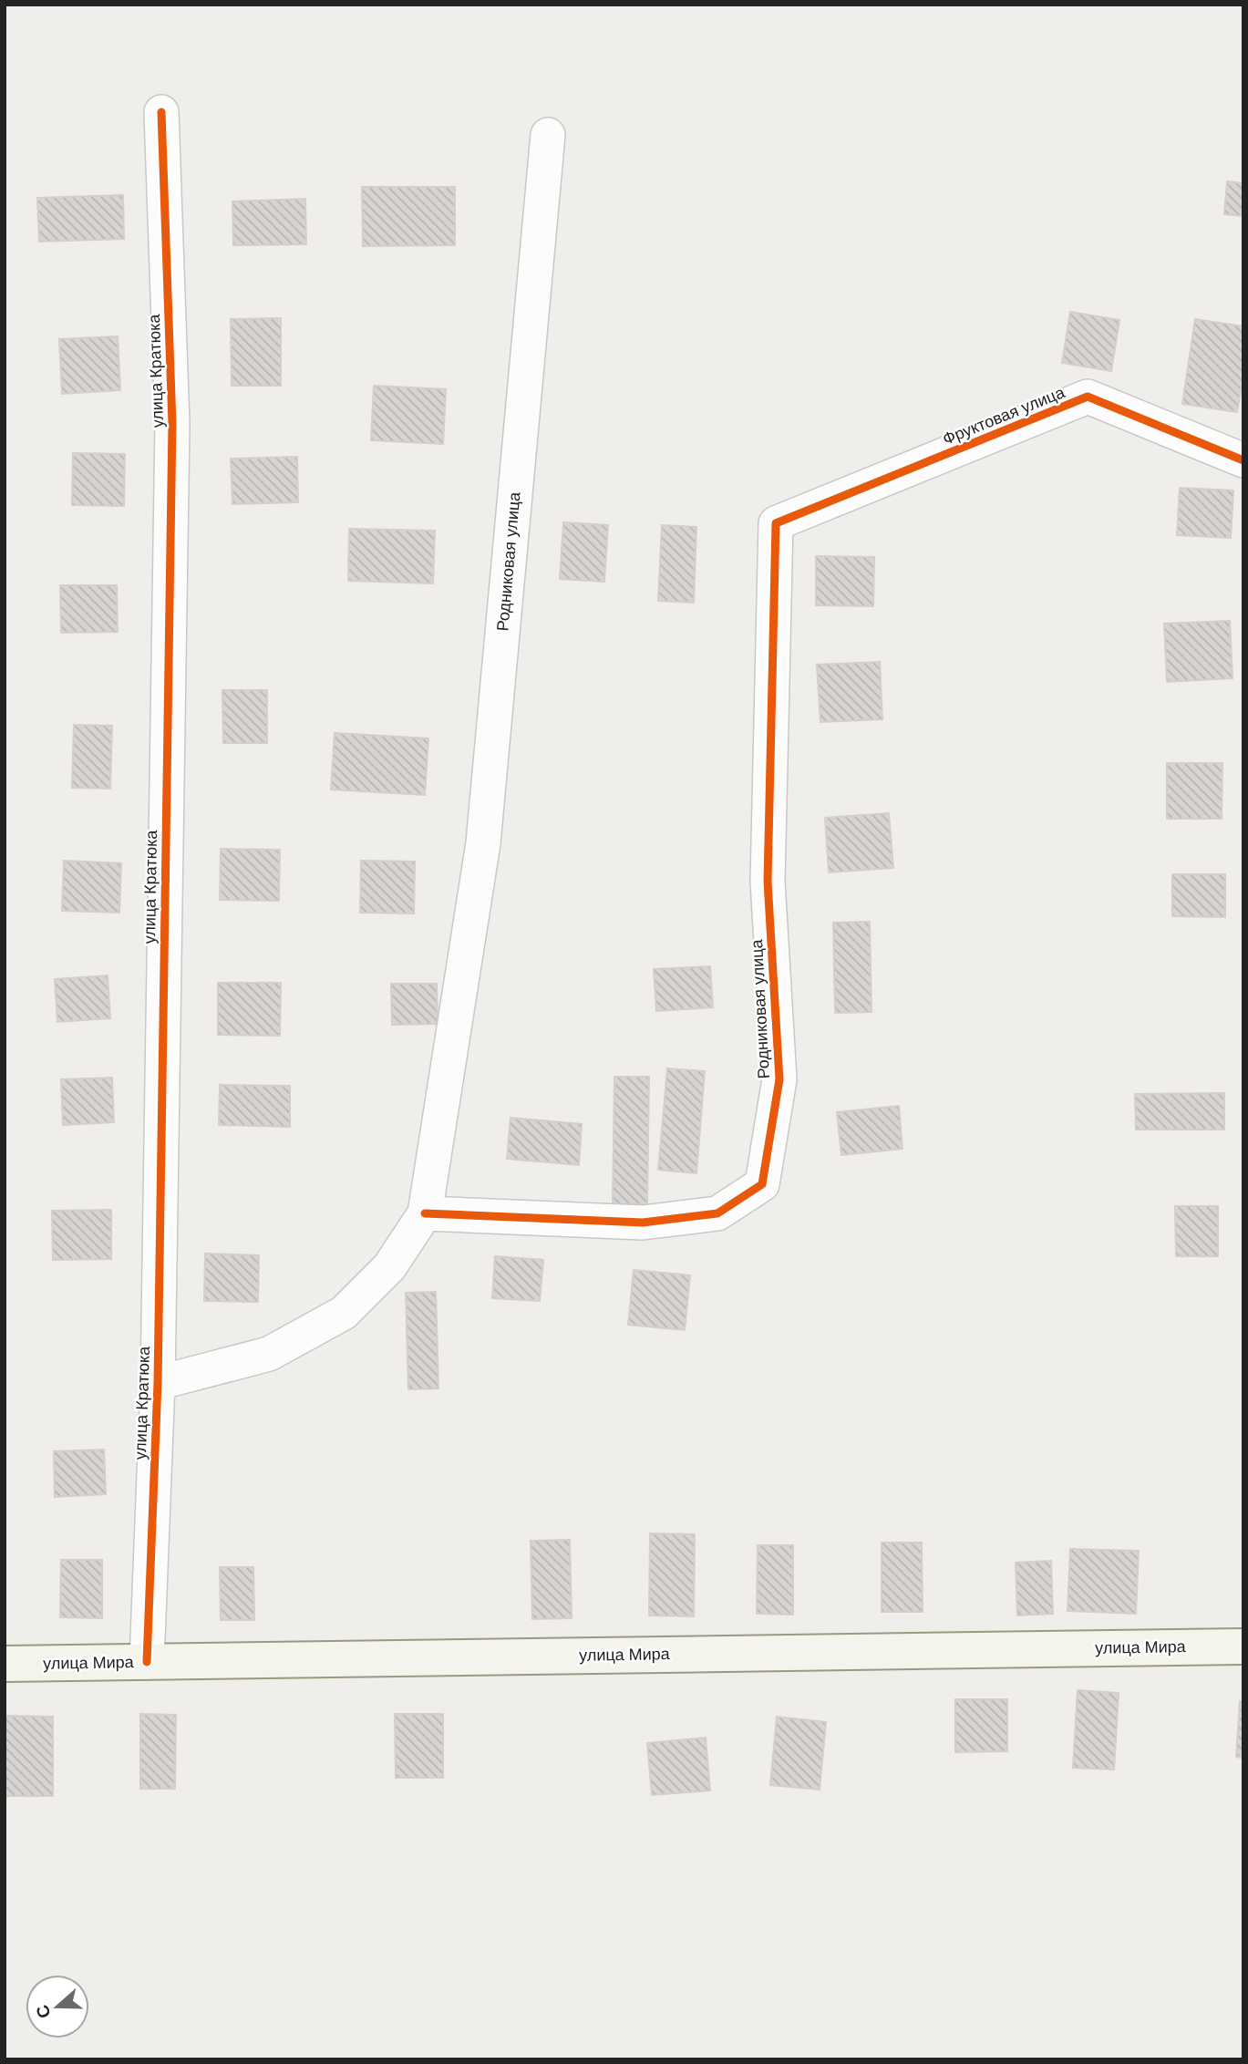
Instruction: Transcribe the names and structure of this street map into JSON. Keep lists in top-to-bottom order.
{
  "streets": {
    "street": [
      "улица Кратюка",
      "Фруктовая улица",
      "Родниковая улица",
      "улица Мира"
    ]
  },
  "crossings": [
    ["улица Кратюка", "Родниковая улица"],
    ["улица Кратюка", "улица Мира"],
    ["Фруктовая улица", "Родниковая улица"]
  ],
  "north": "left"
}
